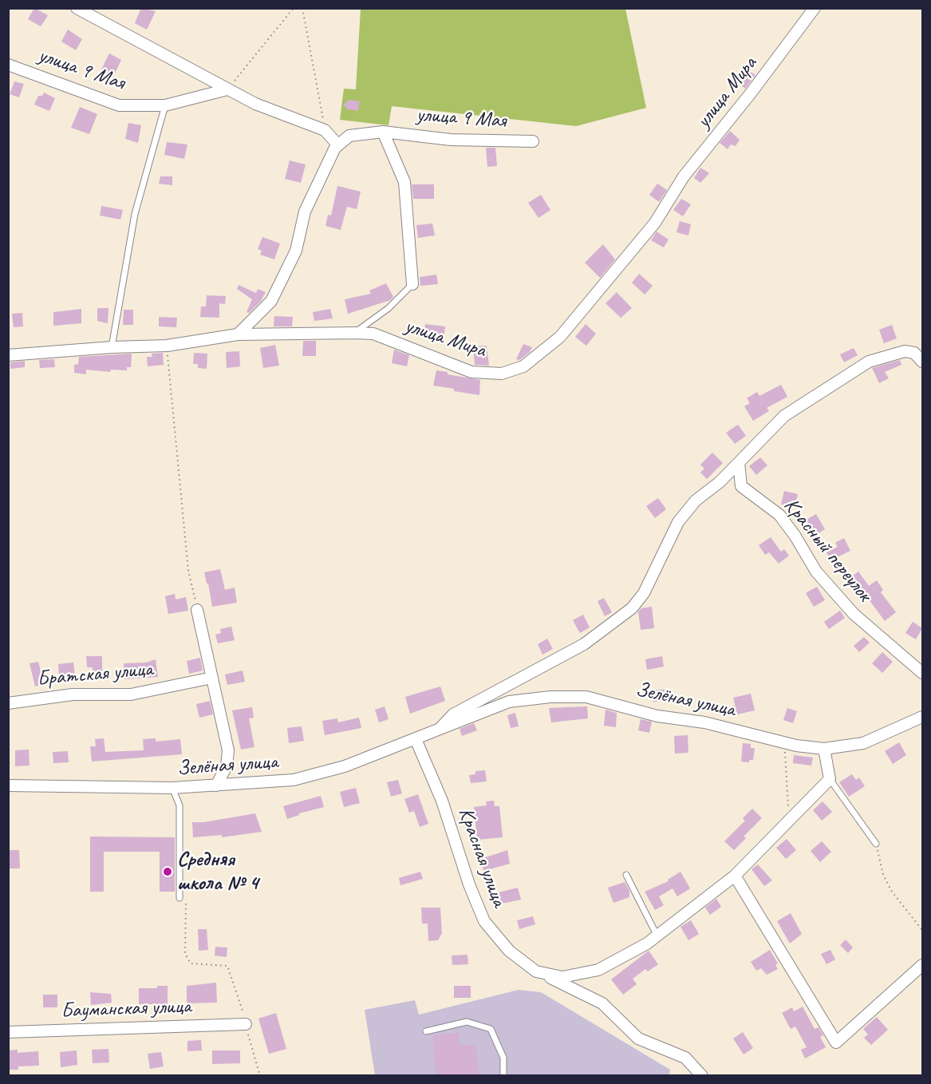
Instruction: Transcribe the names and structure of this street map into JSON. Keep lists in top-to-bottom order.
{
  "streets": {
    "street": [
      "улица 9 Мая",
      "улица Мира",
      "Красный переулок",
      "Братская улица",
      "Зелёная улица",
      "Красная улица",
      "Бауманская улица"
    ]
  },
  "crossings": [
    ["Зелёная улица", "Красная улица"]
  ],
  "places": ["Средняя школа № 4"]
}
